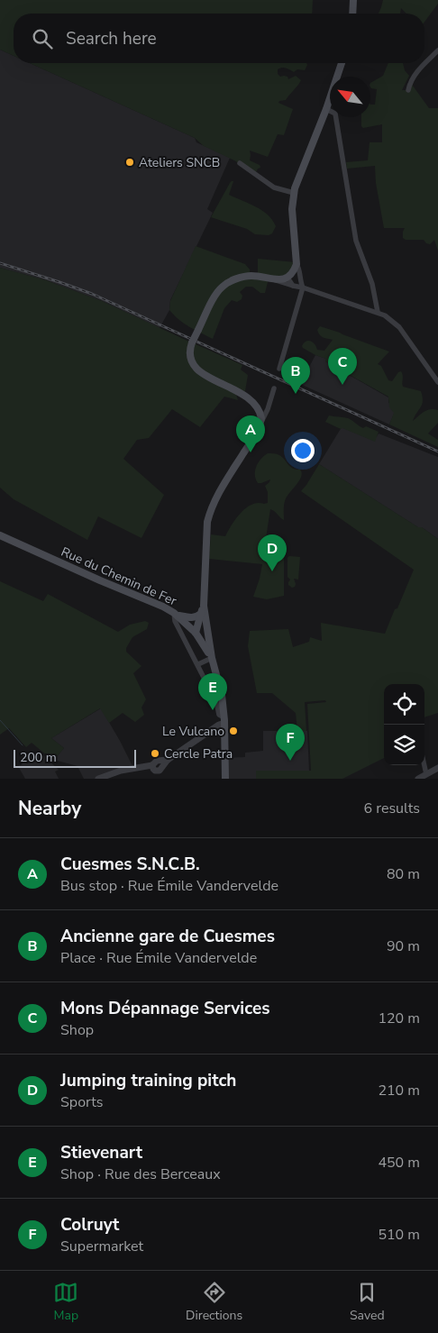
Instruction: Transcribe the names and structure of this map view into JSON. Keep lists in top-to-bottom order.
{
  "streets": {
    "main road": ["Rue du Chemin de Fer"]
  },
  "places": ["Ateliers SNCB", "Le Vulcano", "Cercle Patra"],
  "scale_bar": "200 m",
  "north": "top left",
  "page": {
    "search": "Search here",
    "pins": [
      "C",
      "B",
      "A",
      "D",
      "E",
      "F"
    ],
    "scale": "200 m",
    "heading": ["Nearby", "6 results"],
    "list": [
      {
        "mark": "A",
        "name": "Cuesmes S.N.C.B.",
        "note": "Bus stop · Rue Émile Vandervelde",
        "value": "80 m"
      },
      {
        "mark": "B",
        "name": "Ancienne gare de Cuesmes",
        "note": "Place · Rue Émile Vandervelde",
        "value": "90 m"
      },
      {
        "mark": "C",
        "name": "Mons Dépannage Services",
        "note": "Shop",
        "value": "120 m"
      },
      {
        "mark": "D",
        "name": "Jumping training pitch",
        "note": "Sports",
        "value": "210 m"
      },
      {
        "mark": "E",
        "name": "Stievenart",
        "note": "Shop · Rue des Berceaux",
        "value": "450 m"
      },
      {
        "mark": "F",
        "name": "Colruyt",
        "note": "Supermarket",
        "value": "510 m"
      }
    ],
    "nav": ["Map", "Directions", "Saved"]
  }
}
